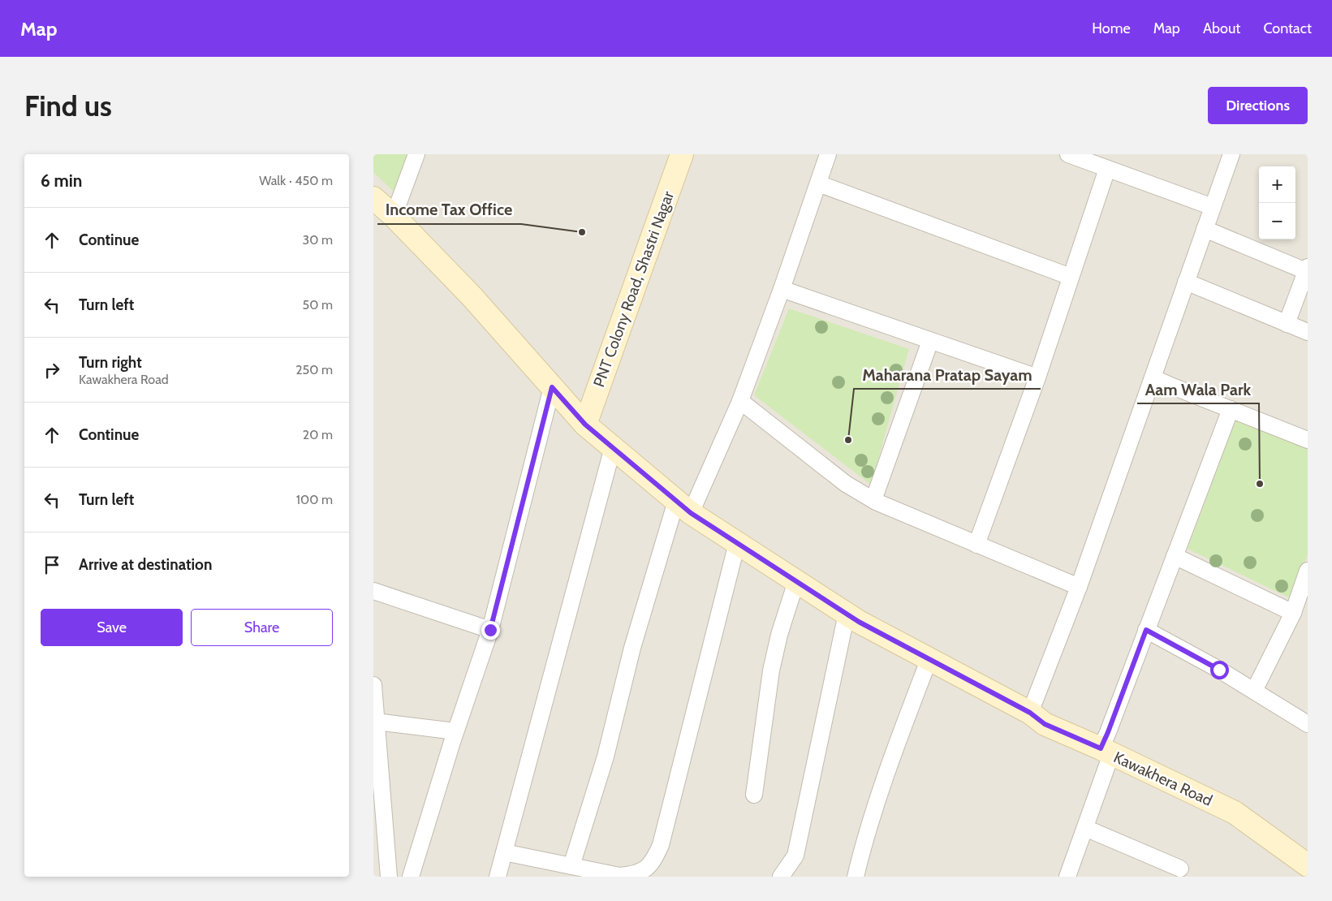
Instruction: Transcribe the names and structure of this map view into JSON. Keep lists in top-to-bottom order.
{
  "streets": {
    "street": ["PNT Colony Road, Shastri Nagar", "Kawakhera Road"]
  },
  "crossings": [
    ["PNT Colony Road, Shastri Nagar", "Kawakhera Road"]
  ],
  "places": ["Income Tax Office", "Maharana Pratap Sayam", "Aam Wala Park"],
  "page": {
    "header": "Map",
    "nav": [
      "Home",
      "Map",
      "About",
      "Contact"
    ],
    "buttons": [
      "Directions",
      ["Save", "Share"]
    ],
    "title": "Find us",
    "heading": ["6 min", "Walk · 450 m"],
    "map_buttons": ["+", "−"],
    "list": [
      ["Continue", "30 m"],
      ["Turn left", "50 m"],
      ["Turn right", "Kawakhera Road", "250 m"],
      ["Continue", "20 m"],
      ["Turn left", "100 m"],
      "Arrive at destination"
    ]
  }
}
